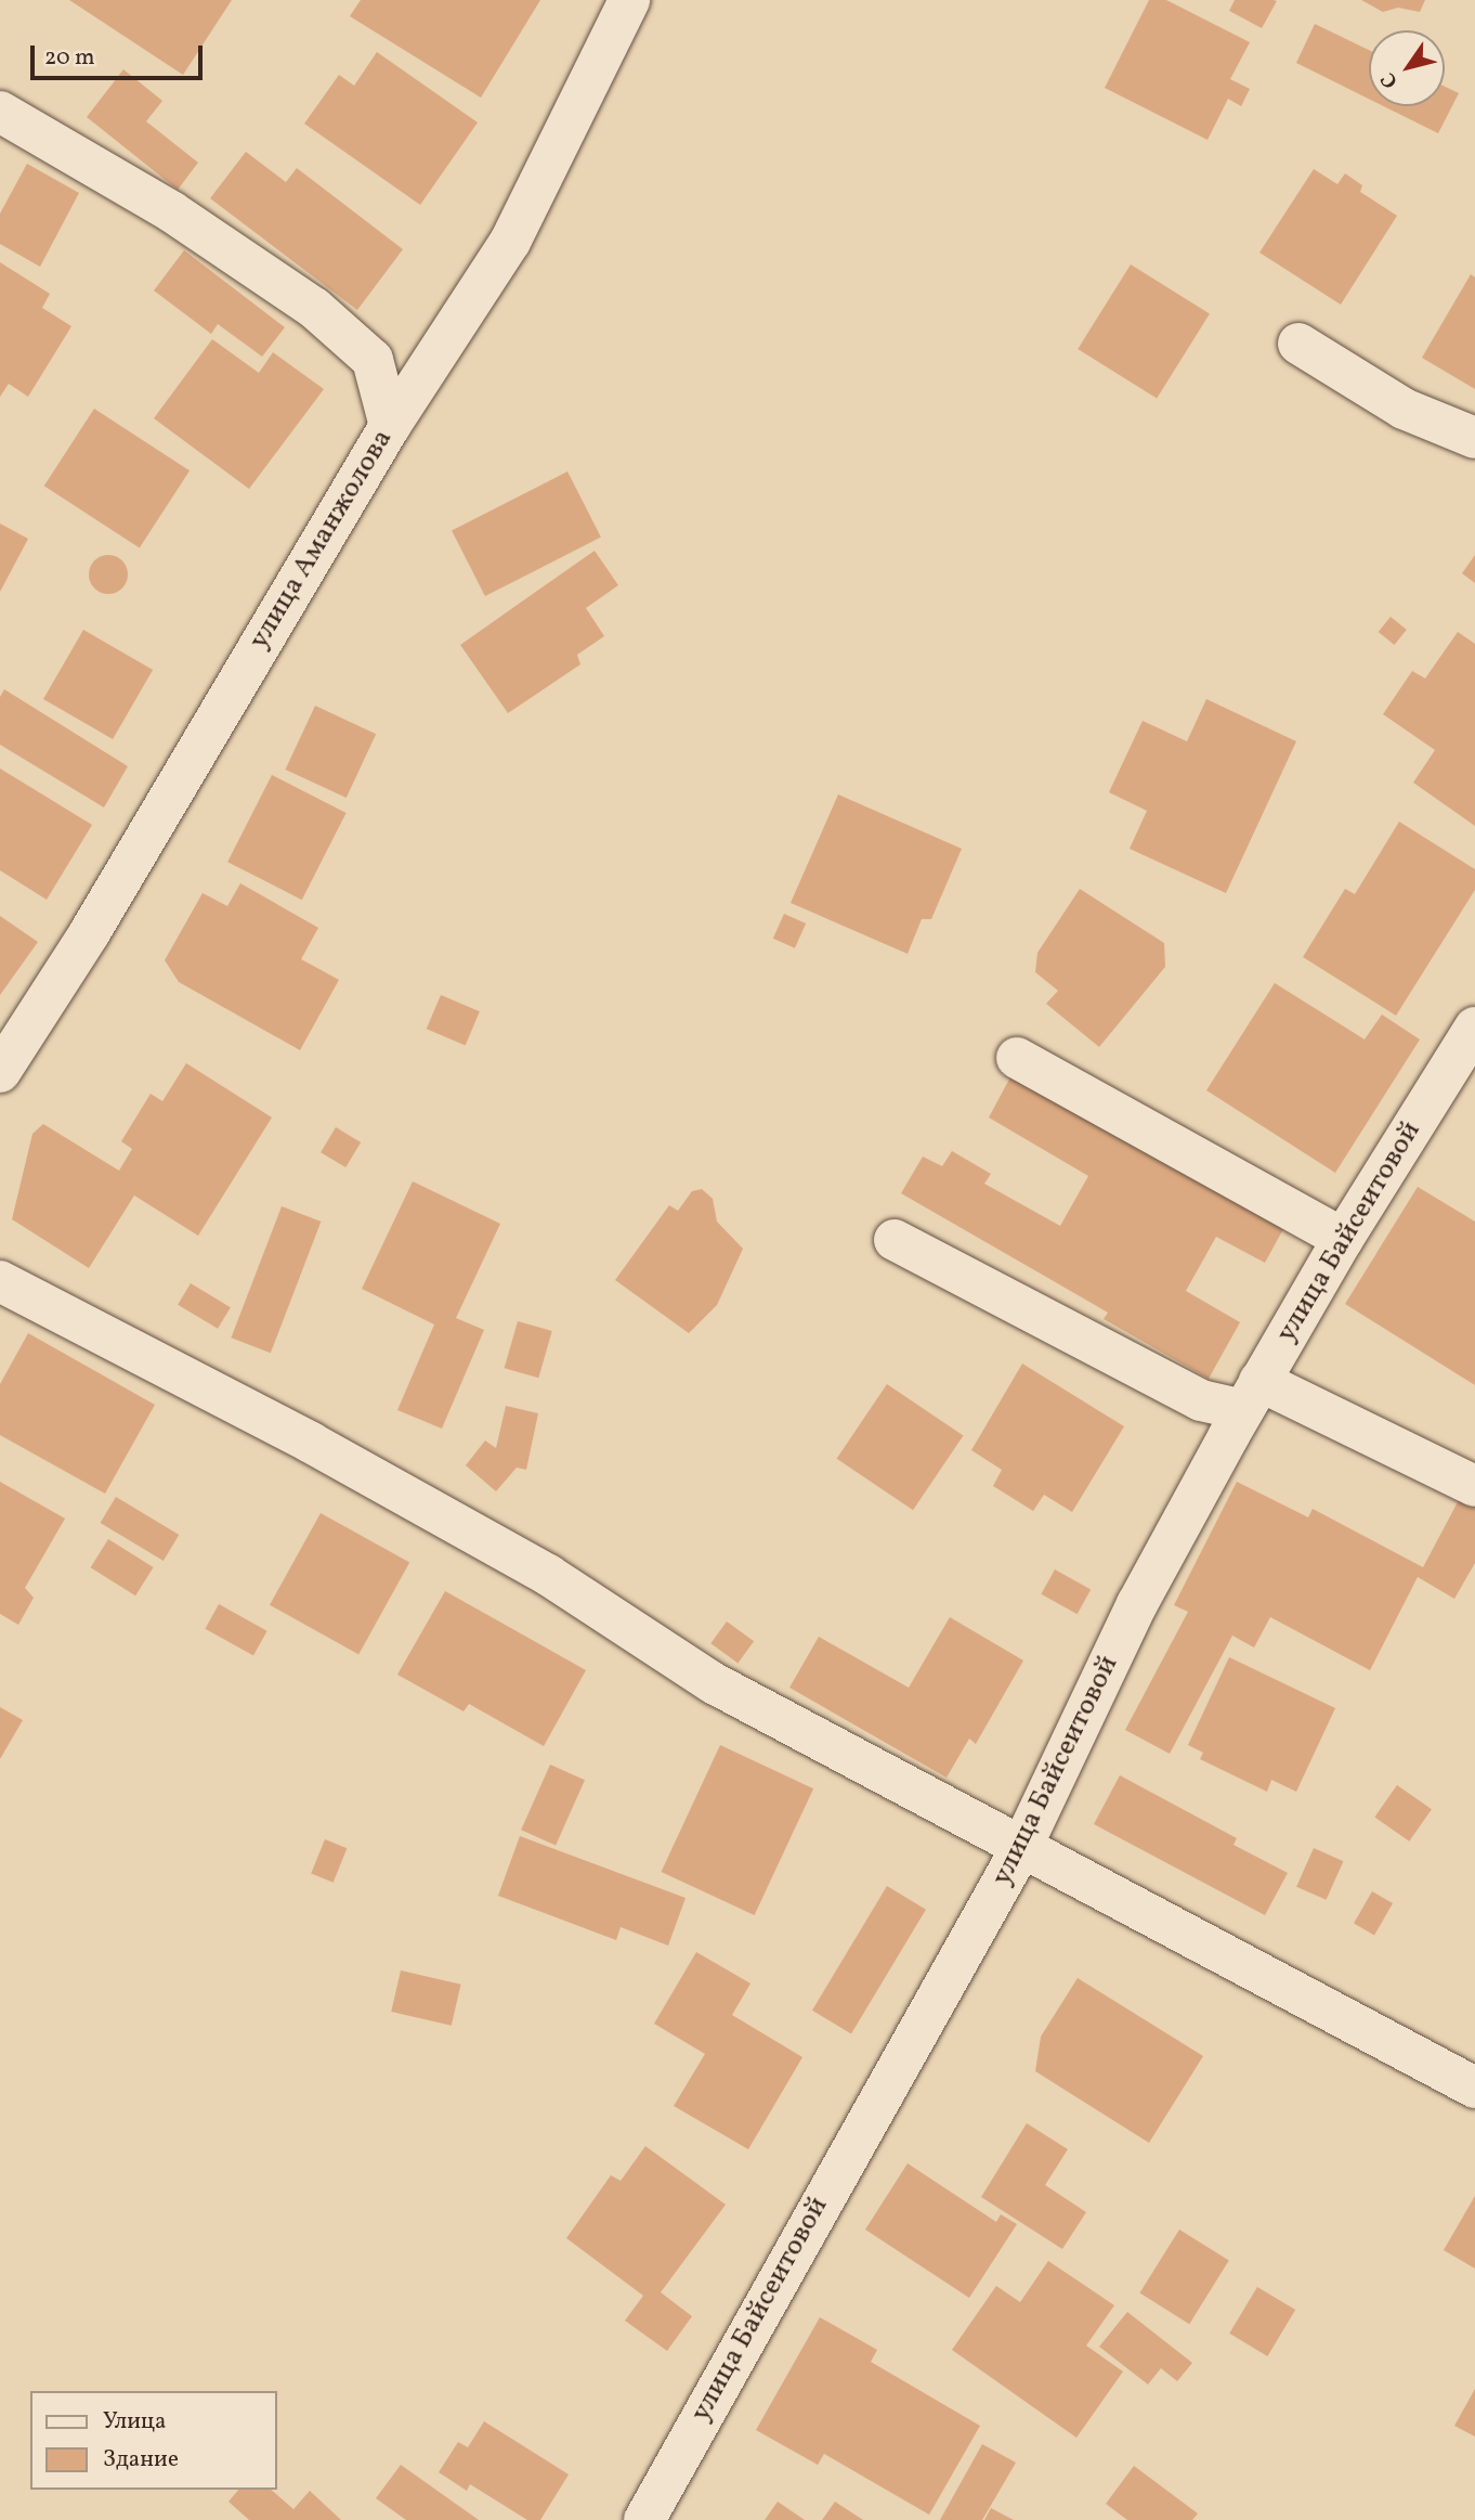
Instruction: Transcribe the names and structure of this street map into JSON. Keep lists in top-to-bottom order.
{
  "streets": {
    "street": ["улица Аманжолова", "улица Байсеитовой"]
  },
  "legend": ["Улица", "Здание"],
  "scale_bar": "20 m",
  "north": "bottom left"
}
